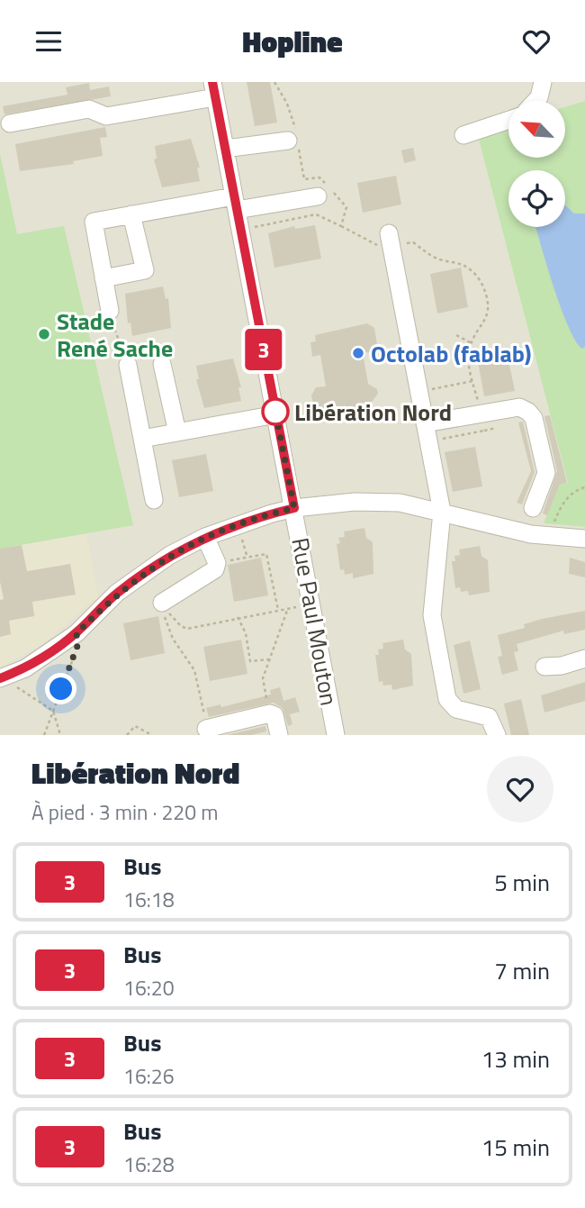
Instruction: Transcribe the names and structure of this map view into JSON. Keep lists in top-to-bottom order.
{
  "streets": {
    "street": ["Rue Paul Mouton"]
  },
  "places": ["Stade René Sache", "Octolab (fablab)", "Libération Nord"],
  "lines": ["bus line 3"],
  "north": "top left",
  "page": {
    "header": "Hopline",
    "on_map": "3",
    "heading": ["Libération Nord", "À pied · 3 min · 220 m"],
    "list": [
      {
        "mark": "3",
        "name": "Bus",
        "note": "16:18",
        "value": "5 min"
      },
      {
        "mark": "3",
        "name": "Bus",
        "note": "16:20",
        "value": "7 min"
      },
      {
        "mark": "3",
        "name": "Bus",
        "note": "16:26",
        "value": "13 min"
      },
      {
        "mark": "3",
        "name": "Bus",
        "note": "16:28",
        "value": "15 min"
      }
    ]
  }
}
